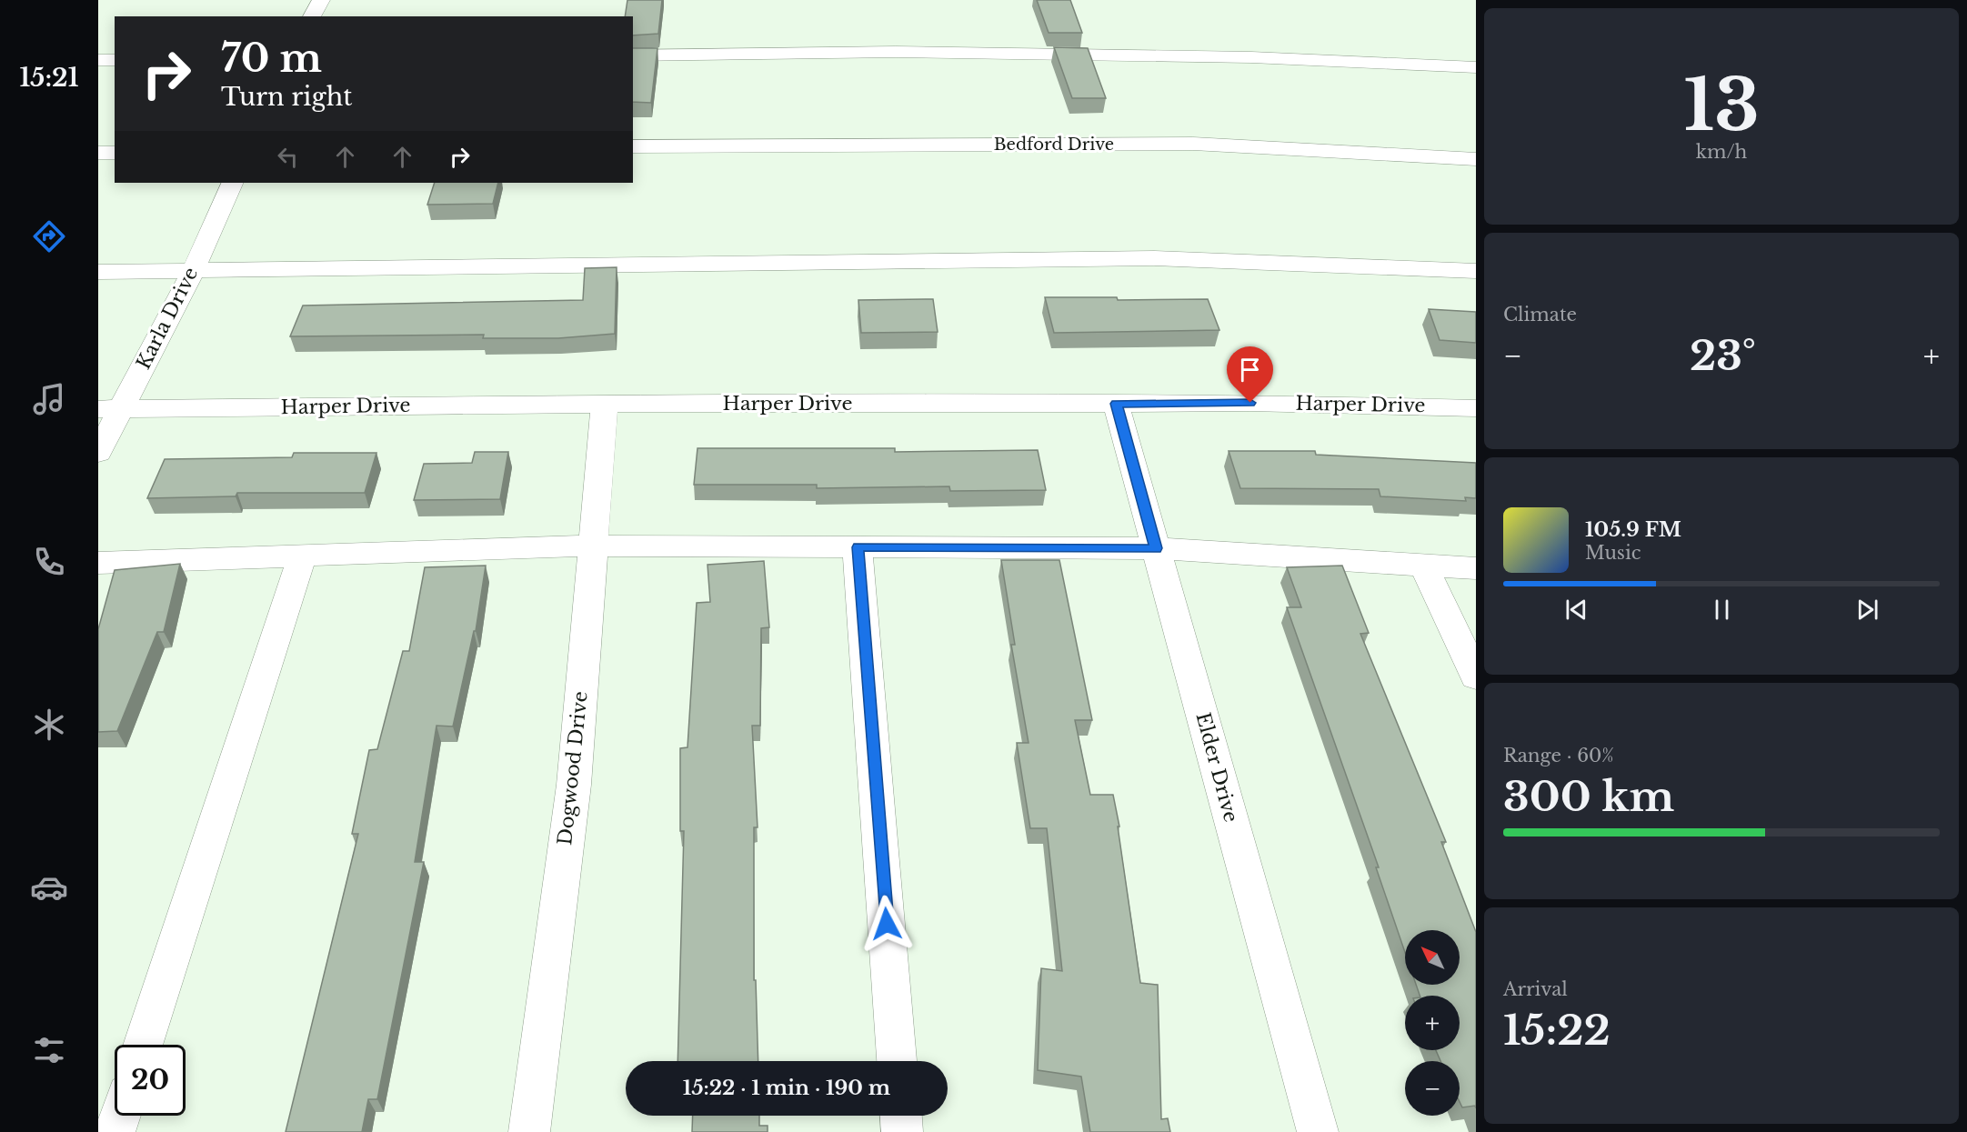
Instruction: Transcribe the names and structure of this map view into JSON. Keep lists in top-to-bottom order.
{
  "streets": {
    "street": [
      "Bedford Drive",
      "Karla Drive",
      "Harper Drive",
      "Elder Drive",
      "Dogwood Drive"
    ]
  },
  "crossings": [
    ["Karla Drive", "Harper Drive"],
    ["Harper Drive", "Elder Drive"],
    ["Harper Drive", "Dogwood Drive"]
  ],
  "north": "top left",
  "page": {
    "tabs": "15:21",
    "tile": [
      ["13", "km/h"],
      "Climate",
      ["Range · 60%", "300 km"],
      ["Arrival", "15:22"]
    ],
    "turn": ["70 m", "Turn right"],
    "heat": ["−", "23°", "+"],
    "song": ["105.9 FM", "Music"],
    "map_buttons": ["+", "−"],
    "limit": "20",
    "trip": "15:22 · 1 min · 190 m"
  }
}
